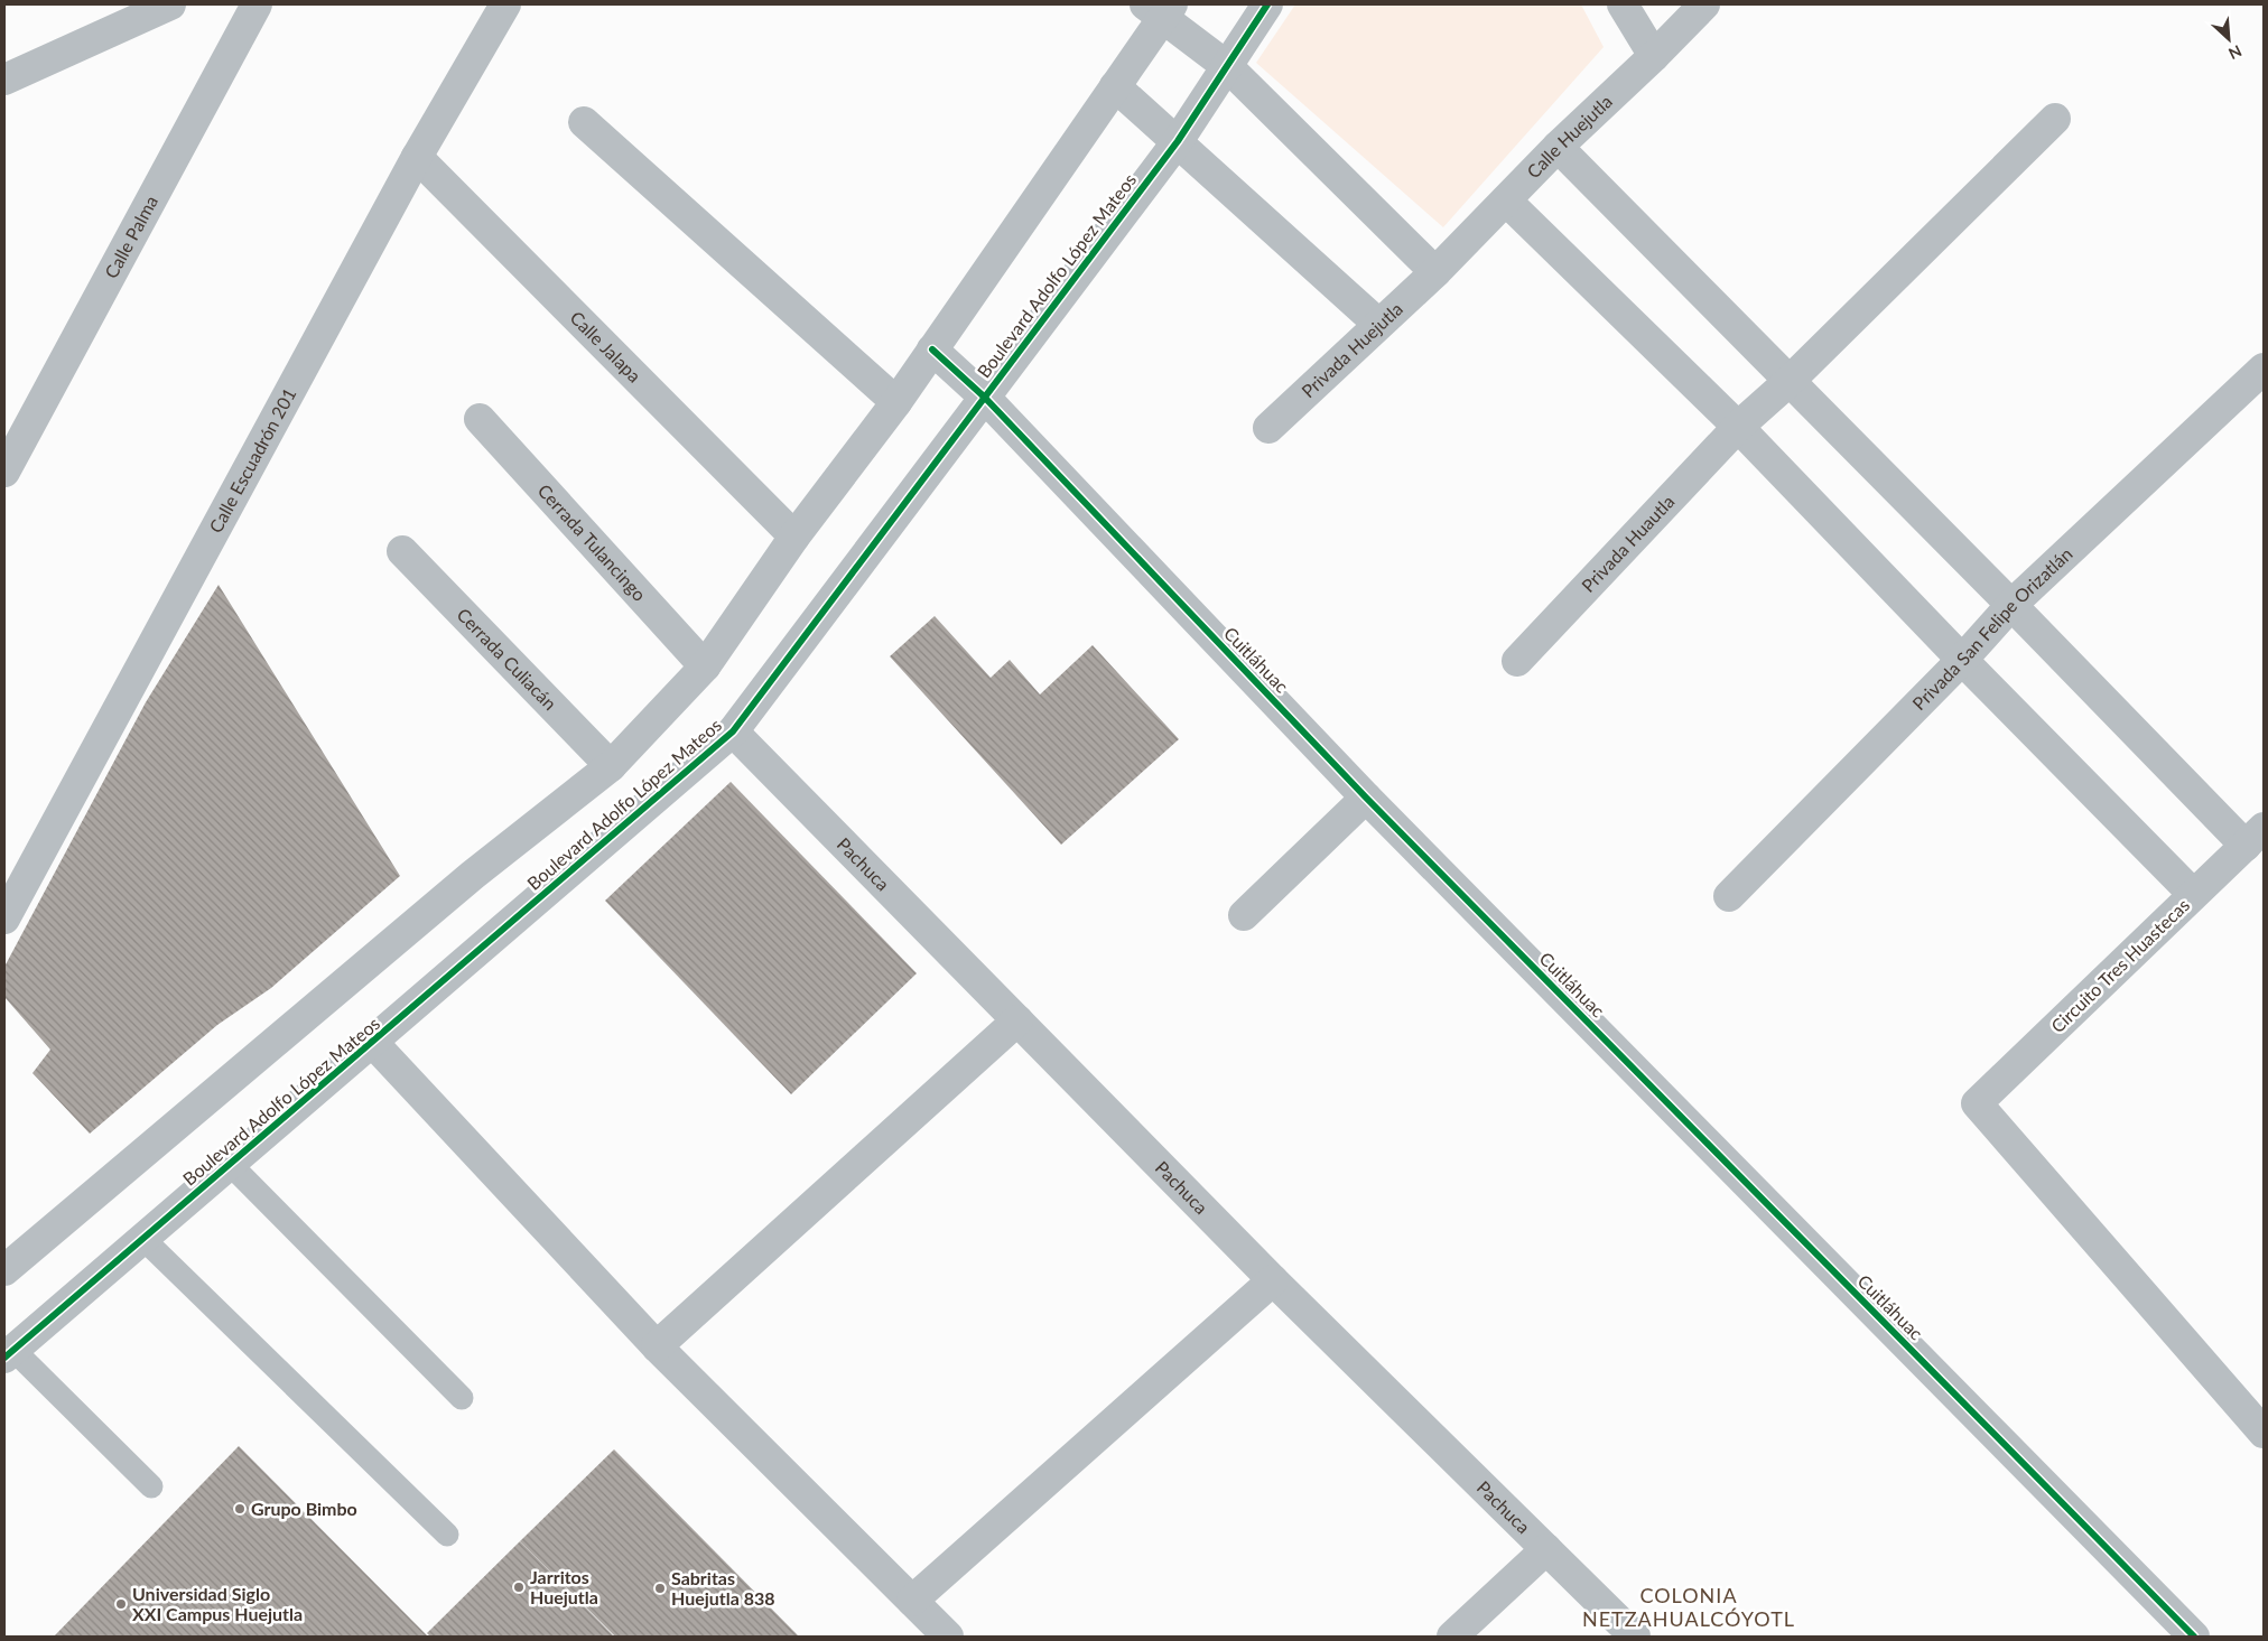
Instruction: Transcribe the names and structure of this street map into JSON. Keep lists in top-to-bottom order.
{
  "streets": {
    "street": [
      "Calle Huejutla",
      "Calle Palma",
      "Boulevard Adolfo López Mateos",
      "Calle Jalapa",
      "Privada Huejutla",
      "Calle Escuadrón 201",
      "Cerrada Tulancingo",
      "Privada Huautla",
      "Privada San Felipe Orizatlán",
      "Cerrada Culiacán",
      "Cuitláhuac",
      "Pachuca",
      "Circuito Tres Huastecas"
    ]
  },
  "crossings": [
    ["Calle Huejutla", "Privada Huejutla"],
    ["Boulevard Adolfo López Mateos", "Calle Jalapa"],
    ["Boulevard Adolfo López Mateos", "Cerrada Tulancingo"],
    ["Boulevard Adolfo López Mateos", "Cerrada Culiacán"],
    ["Boulevard Adolfo López Mateos", "Cuitláhuac"],
    ["Boulevard Adolfo López Mateos", "Pachuca"],
    ["Calle Jalapa", "Calle Escuadrón 201"]
  ],
  "districts": ["COLONIA NETZAHUALCÓYOTL"],
  "places": [
    "Grupo Bimbo",
    "Jarritos Huejutla",
    "Sabritas Huejutla 838",
    "Universidad Siglo XXI Campus Huejutla"
  ],
  "north": "bottom right"
}
